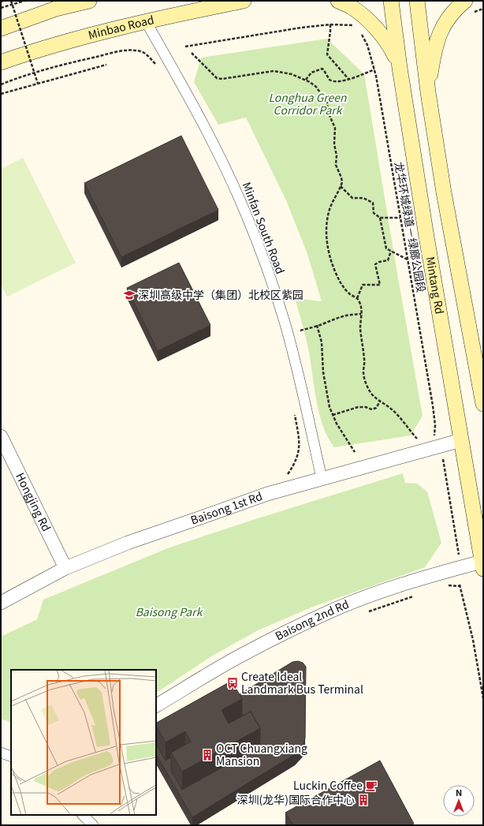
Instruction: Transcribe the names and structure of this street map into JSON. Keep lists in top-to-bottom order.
{
  "streets": {
    "main road": ["Minbao Road", "Mintang Rd"],
    "street": [
      "Minfan South Road",
      "Hongjing Rd",
      "Baisong 1st Rd",
      "Baisong 2nd Rd"
    ],
    "path": ["龙华环城绿道－绿廊公园段"]
  },
  "crossings": [
    ["Minbao Road", "Minfan South Road"],
    ["Minfan South Road", "Baisong 1st Rd"],
    ["Mintang Rd", "Baisong 1st Rd"],
    ["Mintang Rd", "Baisong 2nd Rd"],
    ["Hongjing Rd", "Baisong 1st Rd"]
  ],
  "parks": ["Longhua Green Corridor Park", "Baisong Park"],
  "places": {
    "school or university": ["深圳高级中学（集团）北校区紫园"],
    "bus stop": ["Create Ideal Landmark Bus Terminal"],
    "building": ["OCT Chuangxiang Mansion", "深圳(龙华)国际合作中心"],
    "cafe": ["Luckin Coffee"]
  },
  "north": "top"
}
